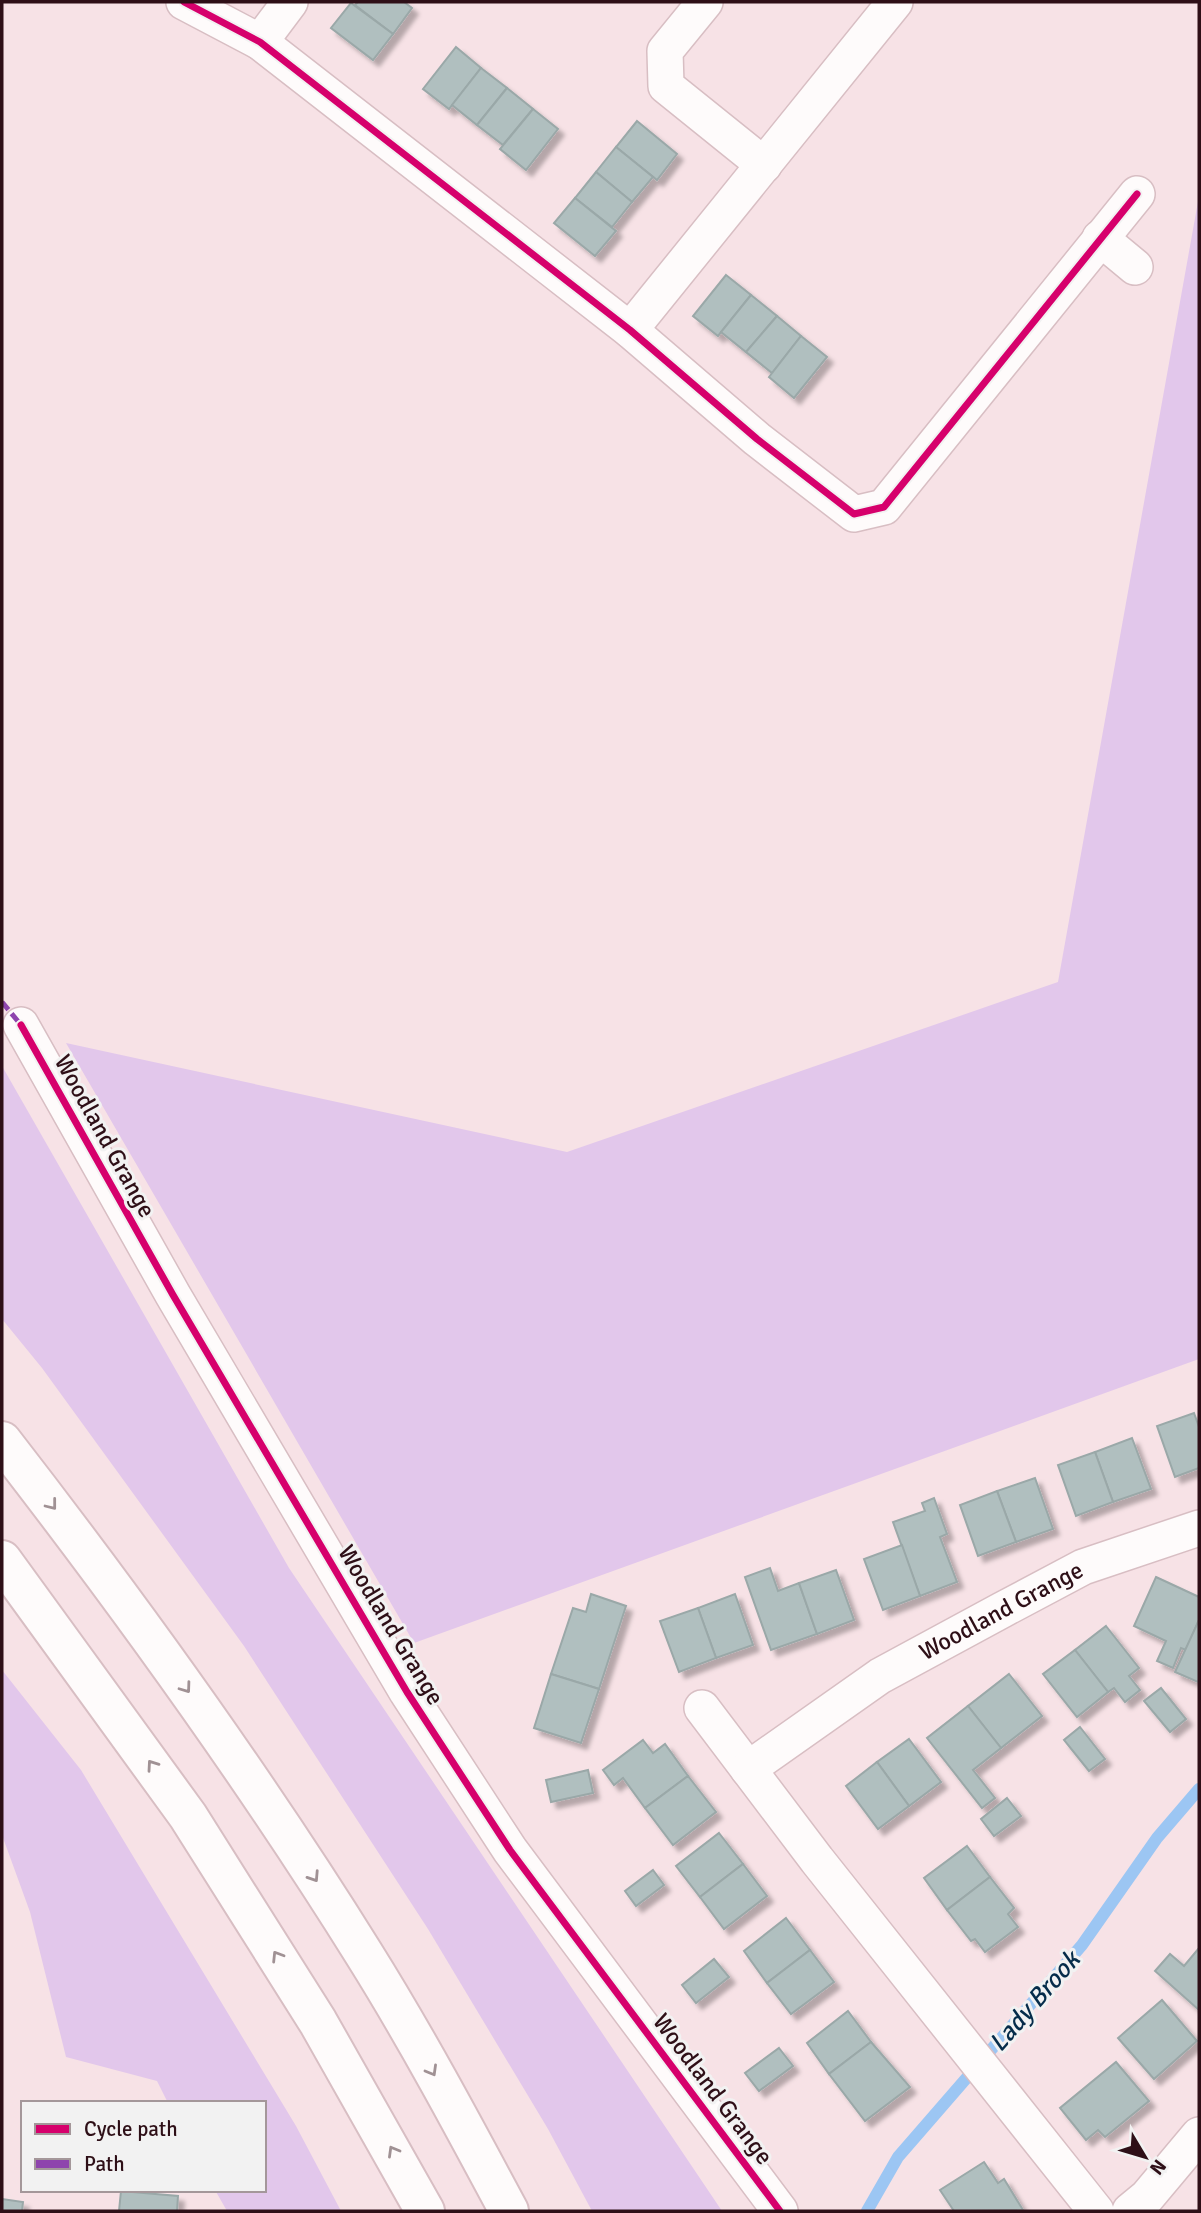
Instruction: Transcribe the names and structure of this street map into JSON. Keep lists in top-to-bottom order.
{
  "streets": {
    "street": ["Woodland Grange"]
  },
  "water": ["Lady Brook"],
  "legend": ["Cycle path", "Path"],
  "north": "bottom right"
}
